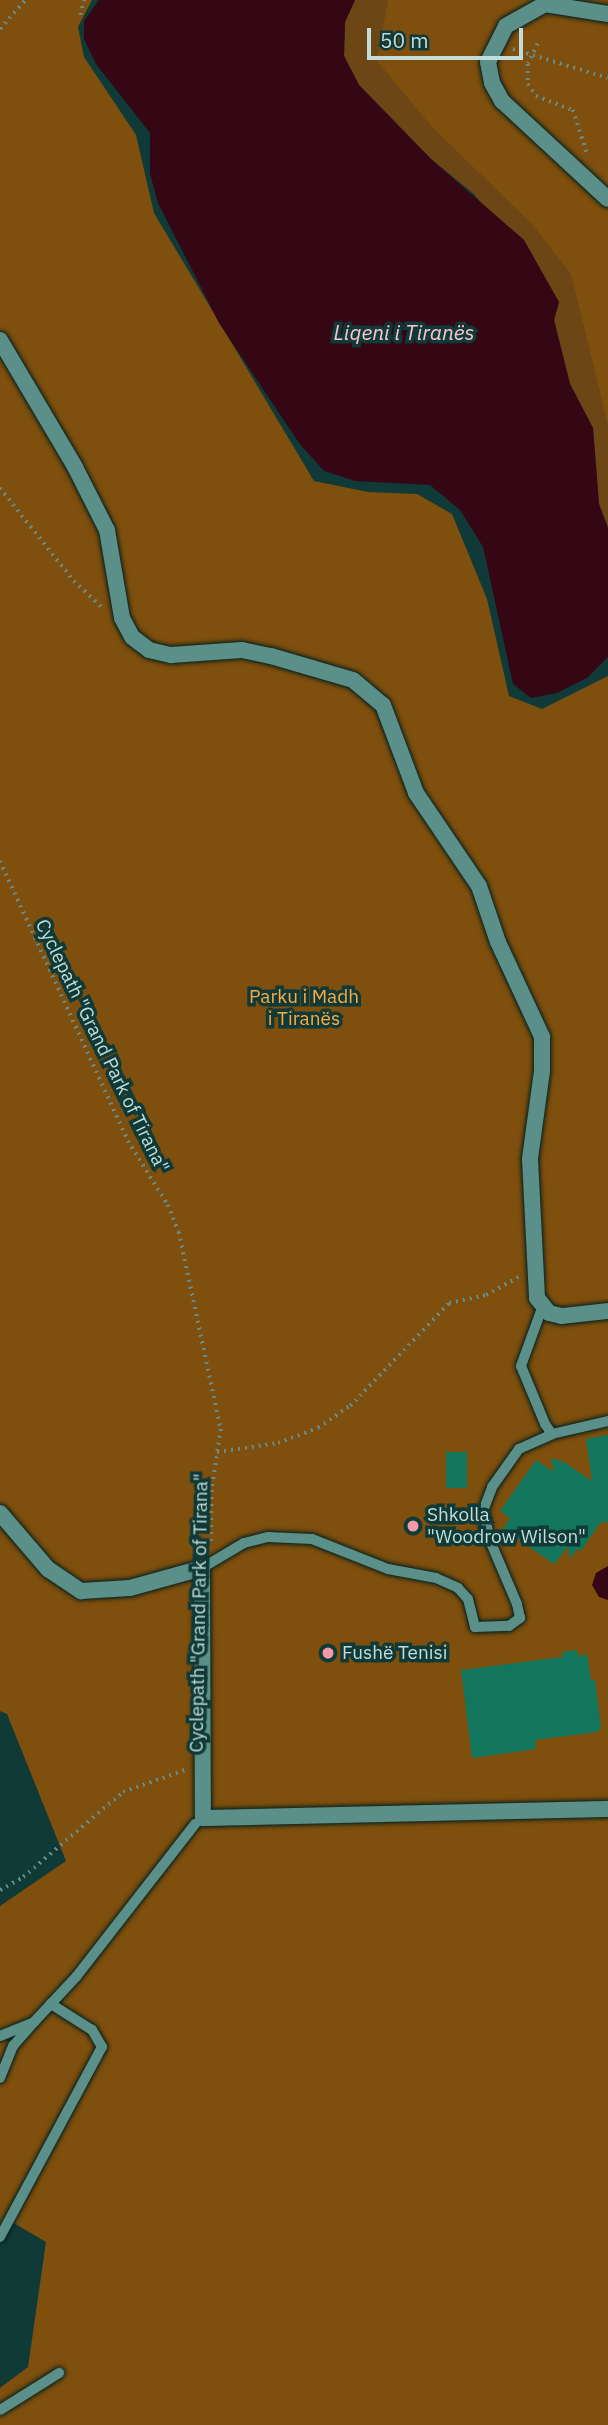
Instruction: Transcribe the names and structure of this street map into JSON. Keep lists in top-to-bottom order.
{
  "streets": {
    "path": ["Cyclepath \"Grand Park of Tirana\""]
  },
  "water": ["Liqeni i Tiranës"],
  "parks": ["Parku i Madh i Tiranës"],
  "places": ["Shkolla \"Woodrow Wilson\"", "Fushë Tenisi"],
  "scale_bar": "50 m"
}
